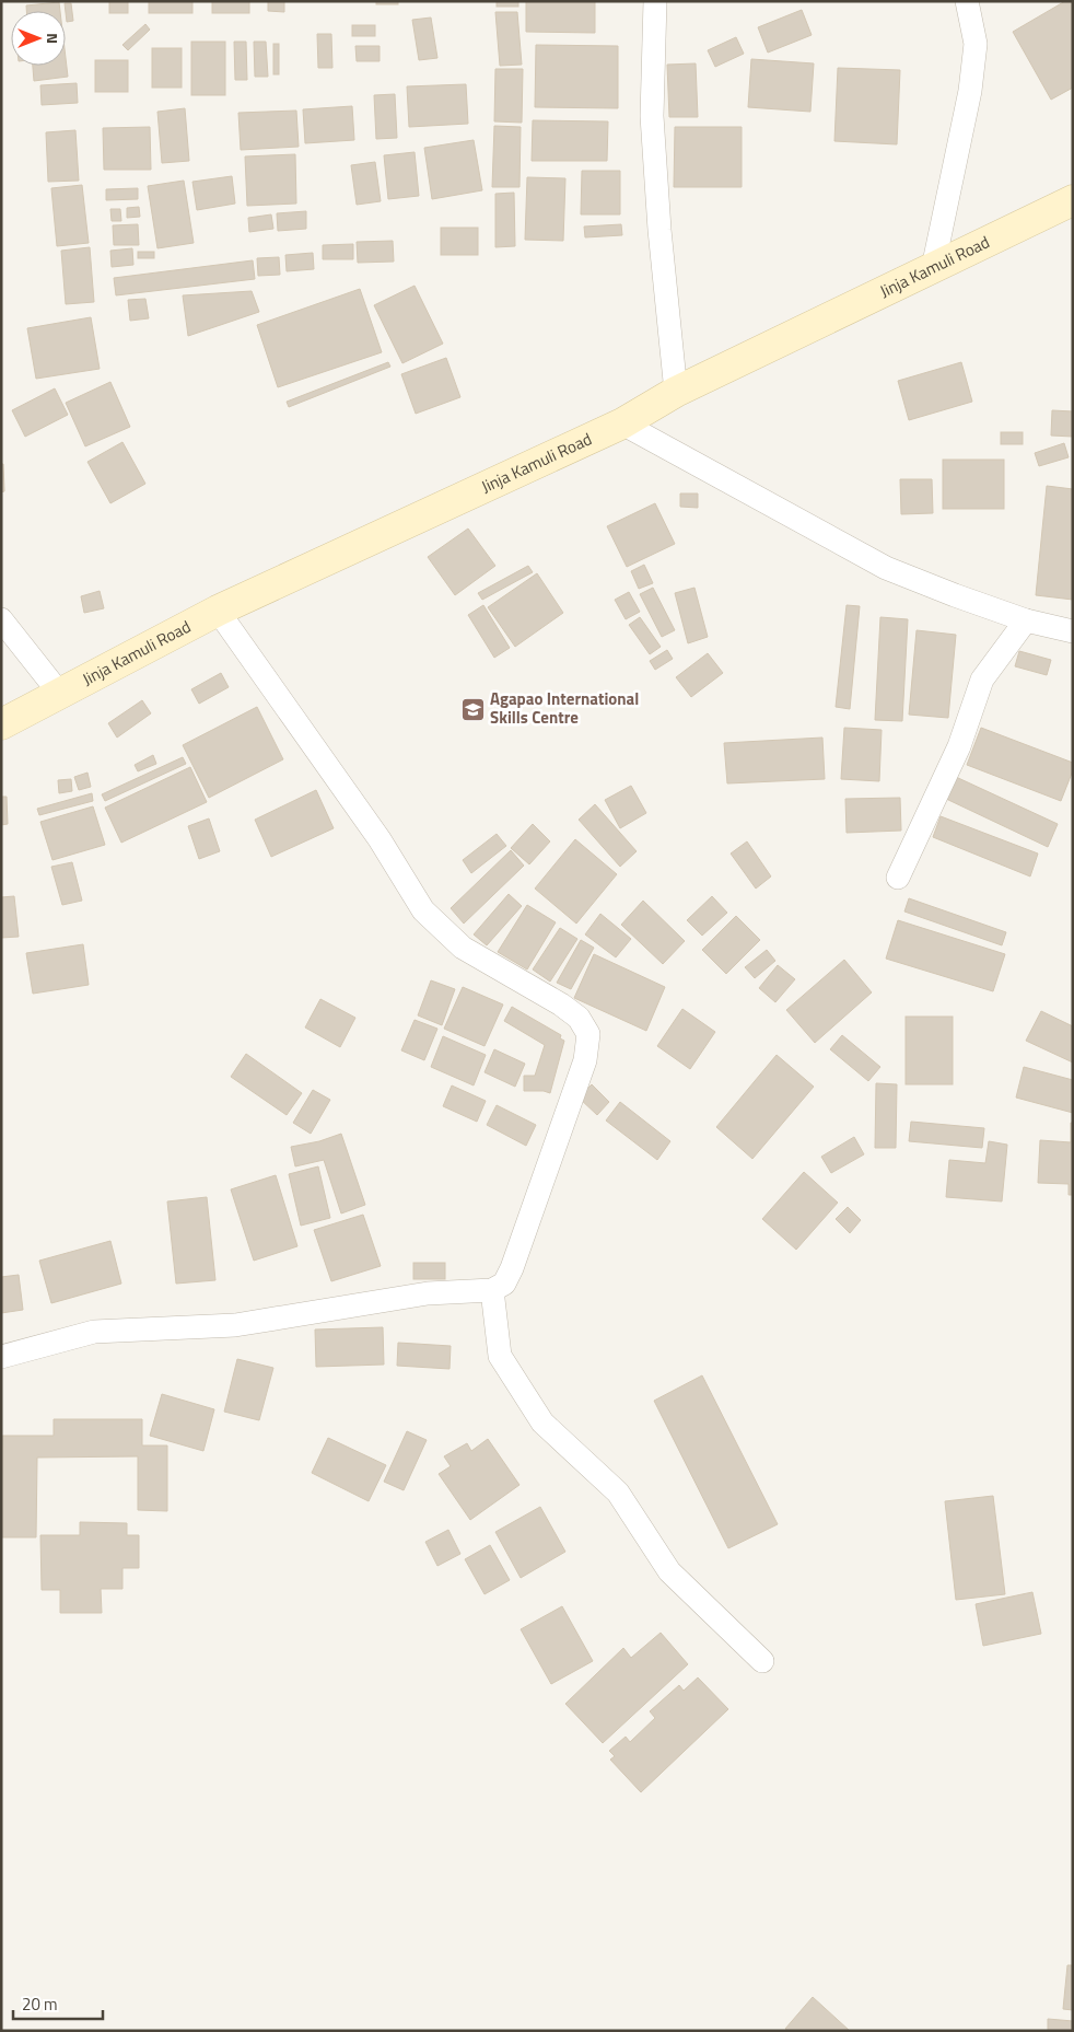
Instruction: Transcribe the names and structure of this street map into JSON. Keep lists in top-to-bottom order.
{
  "streets": {
    "main road": ["Jinja Kamuli Road"]
  },
  "places": {
    "school or university": ["Agapao International Skills Centre"]
  },
  "scale_bar": "20 m",
  "north": "right"
}
